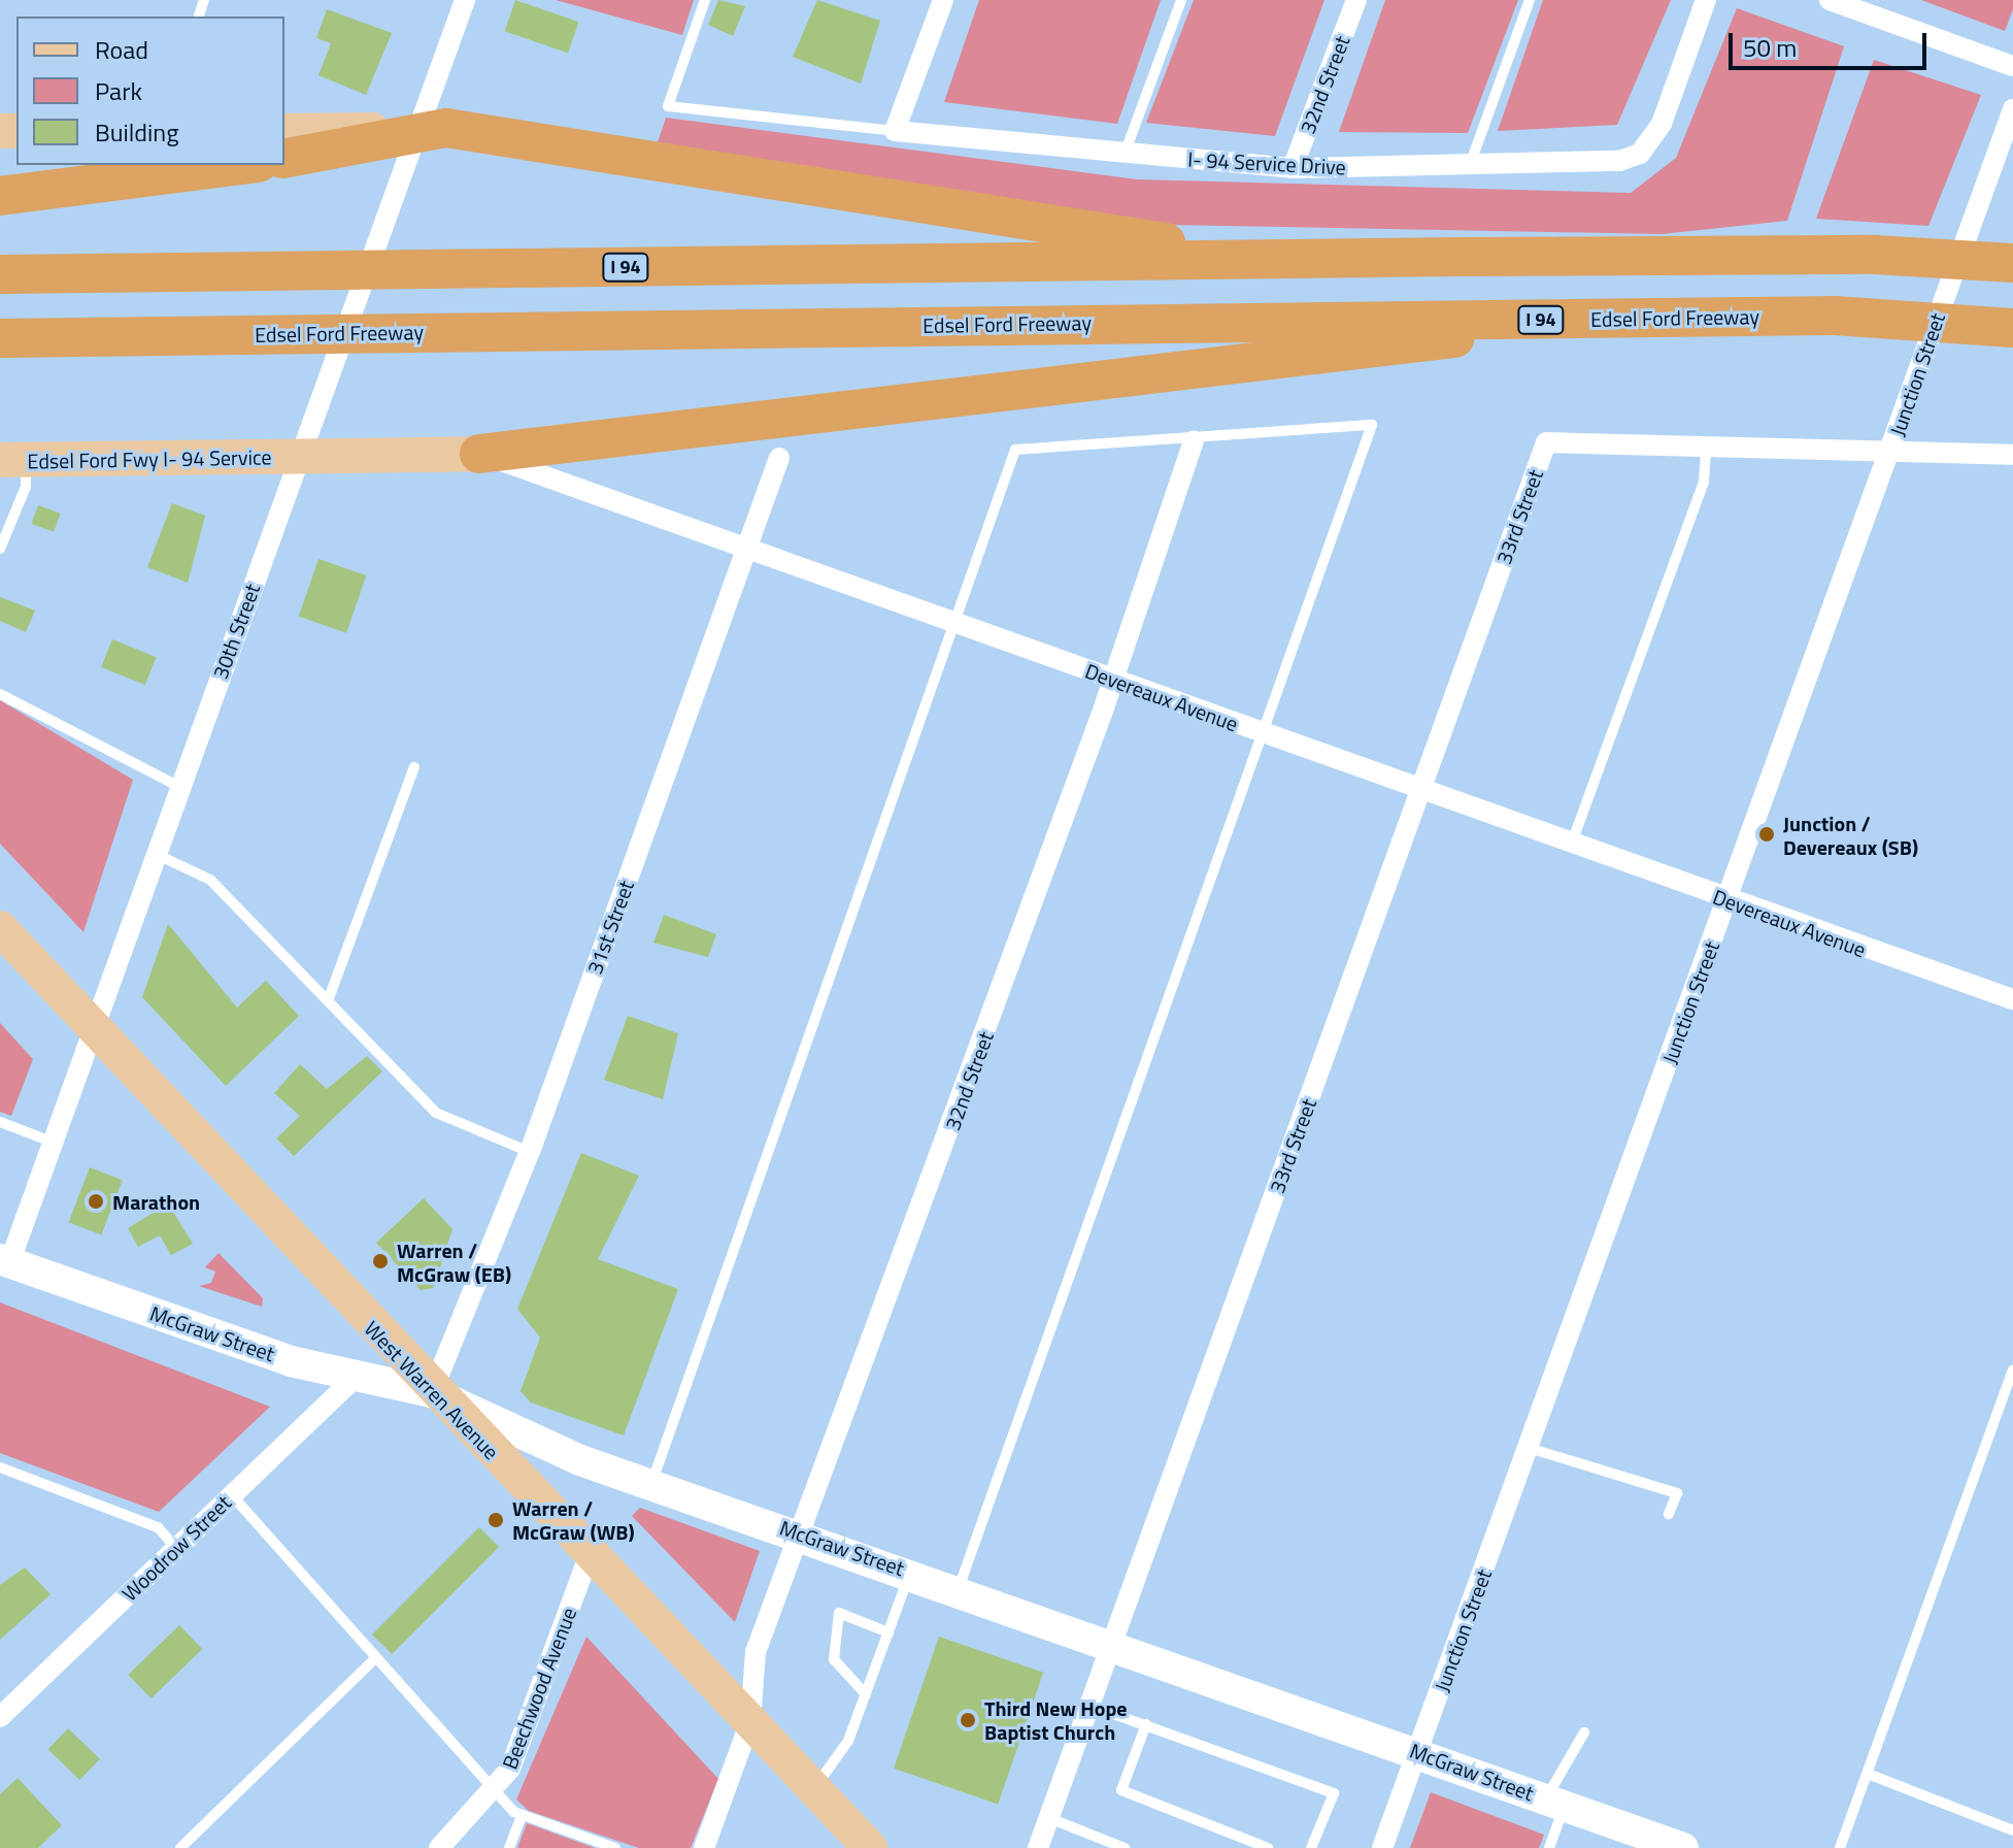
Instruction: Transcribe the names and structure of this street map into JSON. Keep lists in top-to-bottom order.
{
  "streets": {
    "highway": ["I 94", "Edsel Ford Freeway"],
    "main road": ["Edsel Ford Fwy I- 94 Service", "Devereaux Avenue", "West Warren Avenue"],
    "street": [
      "32nd Street",
      "I- 94 Service Drive",
      "Junction Street",
      "33rd Street",
      "30th Street",
      "31st Street",
      "McGraw Street",
      "Woodrow Street",
      "Beechwood Avenue"
    ]
  },
  "crossings": [
    ["32nd Street", "I- 94 Service Drive"],
    ["32nd Street", "Devereaux Avenue"],
    ["32nd Street", "McGraw Street"],
    ["32nd Street", "West Warren Avenue"],
    ["Junction Street", "Devereaux Avenue"],
    ["Junction Street", "McGraw Street"],
    ["Edsel Ford Fwy I- 94 Service", "30th Street"],
    ["Edsel Ford Fwy I- 94 Service", "Devereaux Avenue"],
    ["33rd Street", "Devereaux Avenue"],
    ["33rd Street", "McGraw Street"],
    ["30th Street", "Devereaux Avenue"],
    ["30th Street", "McGraw Street"],
    ["30th Street", "West Warren Avenue"],
    ["Devereaux Avenue", "31st Street"],
    ["31st Street", "McGraw Street"],
    ["31st Street", "West Warren Avenue"],
    ["McGraw Street", "West Warren Avenue"],
    ["McGraw Street", "Woodrow Street"],
    ["West Warren Avenue", "Beechwood Avenue"]
  ],
  "places": [
    "Junction / Devereaux (SB)",
    "Marathon",
    "Warren / McGraw (EB)",
    "Warren / McGraw (WB)",
    "Third New Hope Baptist Church"
  ],
  "legend": ["Road", "Park", "Building"],
  "scale_bar": "50 m"
}
